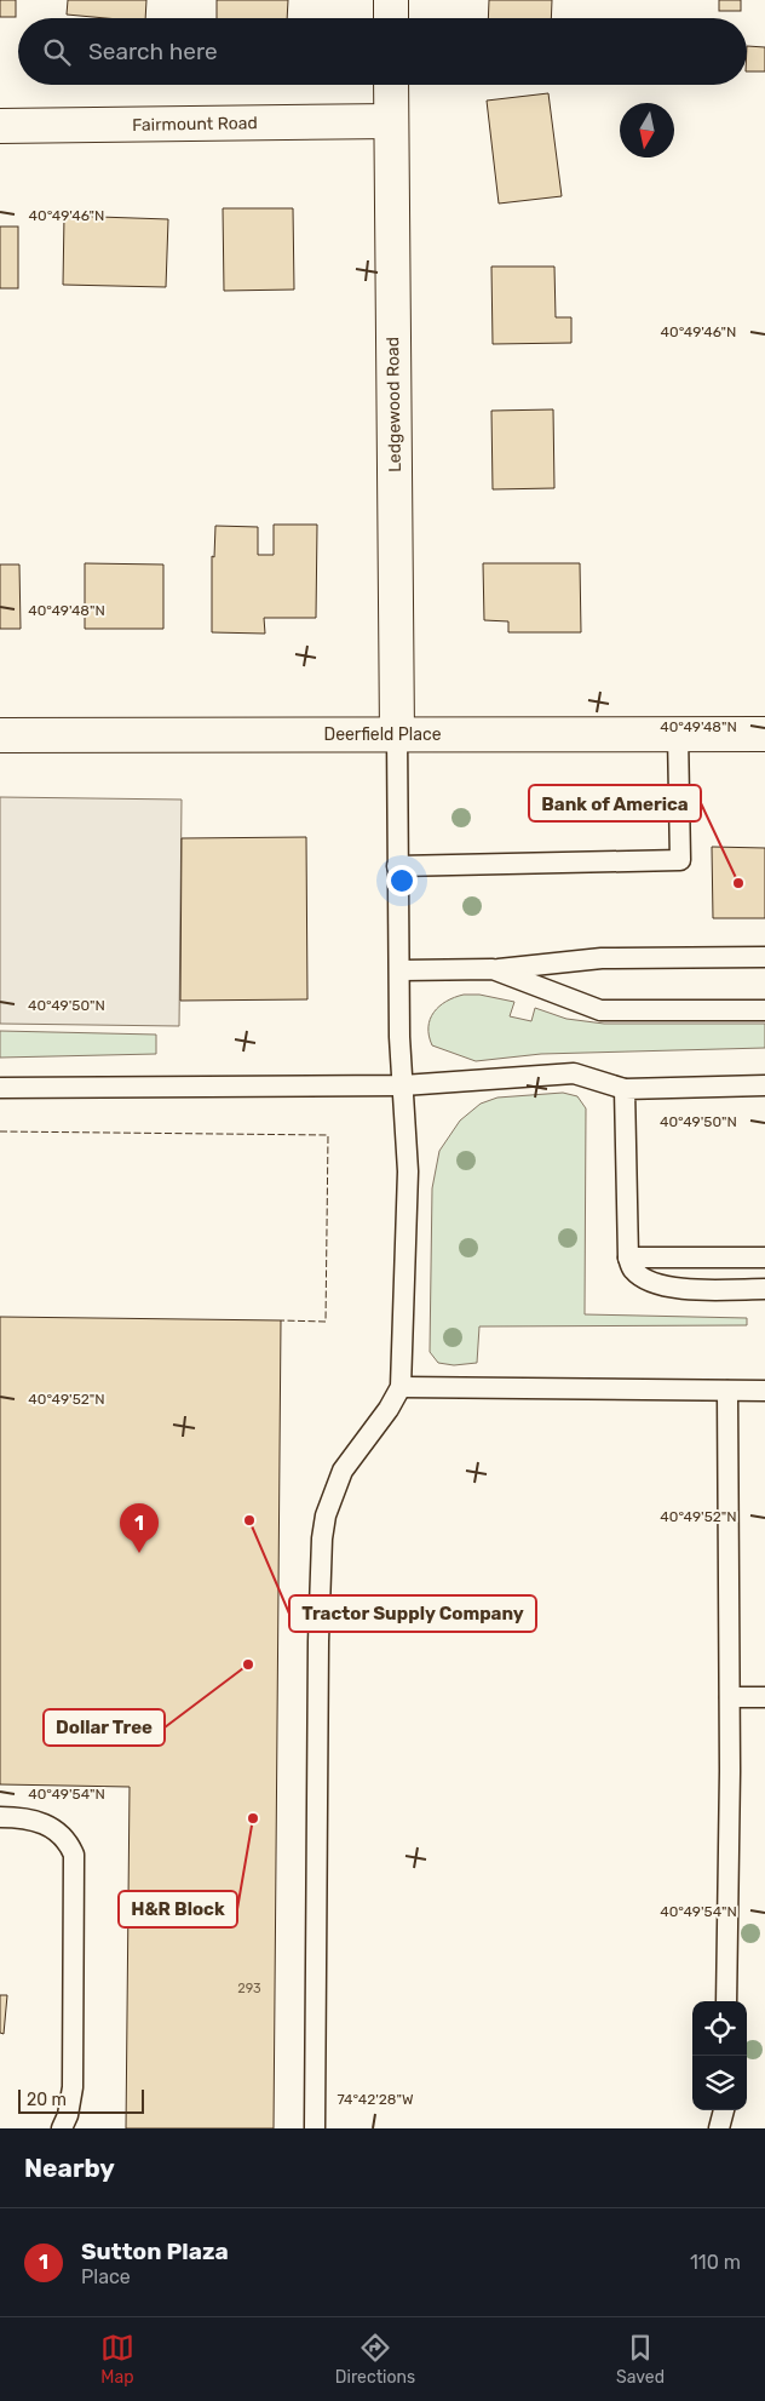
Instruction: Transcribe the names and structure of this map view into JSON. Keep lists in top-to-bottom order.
{
  "streets": {
    "street": ["Fairmount Road", "Ledgewood Road", "Deerfield Place"]
  },
  "crossings": [
    ["Fairmount Road", "Ledgewood Road"],
    ["Ledgewood Road", "Deerfield Place"]
  ],
  "places": [
    "Bank of America",
    "Tractor Supply Company",
    "Dollar Tree",
    "H&R Block"
  ],
  "house_numbers": ["293"],
  "scale_bar": "20 m",
  "north": "bottom",
  "page": {
    "search": "Search here",
    "pins": "1",
    "scale": "20 m",
    "heading": "Nearby",
    "list": [
      {
        "mark": "1",
        "name": "Sutton Plaza",
        "note": "Place",
        "value": "110 m"
      }
    ],
    "nav": ["Map", "Directions", "Saved"]
  },
  "coordinates": [
    "40°49'46\"N",
    "40°49'48\"N",
    "40°49'50\"N",
    "40°49'52\"N",
    "40°49'54\"N",
    "74°42'28\"W"
  ]
}
